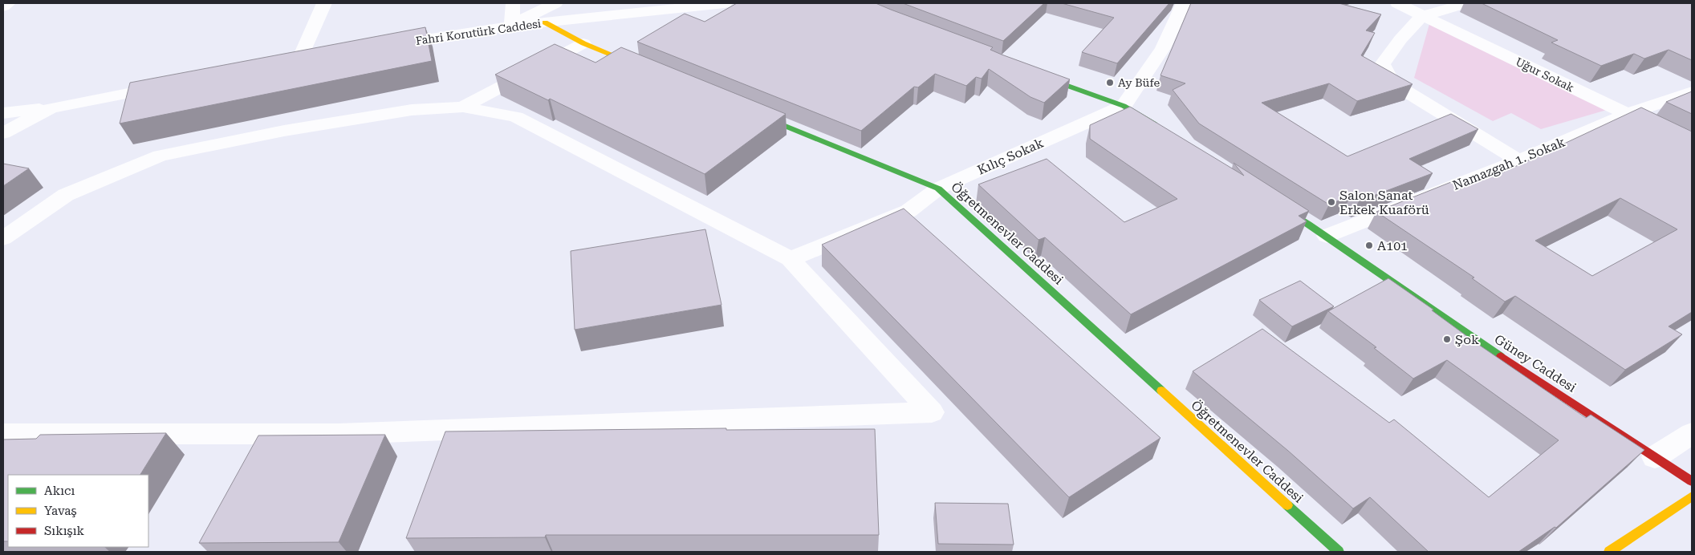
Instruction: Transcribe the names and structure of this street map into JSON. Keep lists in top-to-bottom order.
{
  "streets": {
    "street": [
      "Fahri Korutürk Caddesi",
      "Uğur Sokak",
      "Kılıç Sokak",
      "Namazgah 1. Sokak",
      "Öğretmenevler Caddesi",
      "Güney Caddesi"
    ]
  },
  "crossings": [
    ["Uğur Sokak", "Namazgah 1. Sokak"],
    ["Kılıç Sokak", "Öğretmenevler Caddesi"],
    ["Namazgah 1. Sokak", "Güney Caddesi"]
  ],
  "places": [
    "Ay Büfe",
    "Salon Sanat Erkek Kuaförü",
    "A101",
    "Şok"
  ],
  "legend": ["Akıcı", "Yavaş", "Sıkışık"]
}
